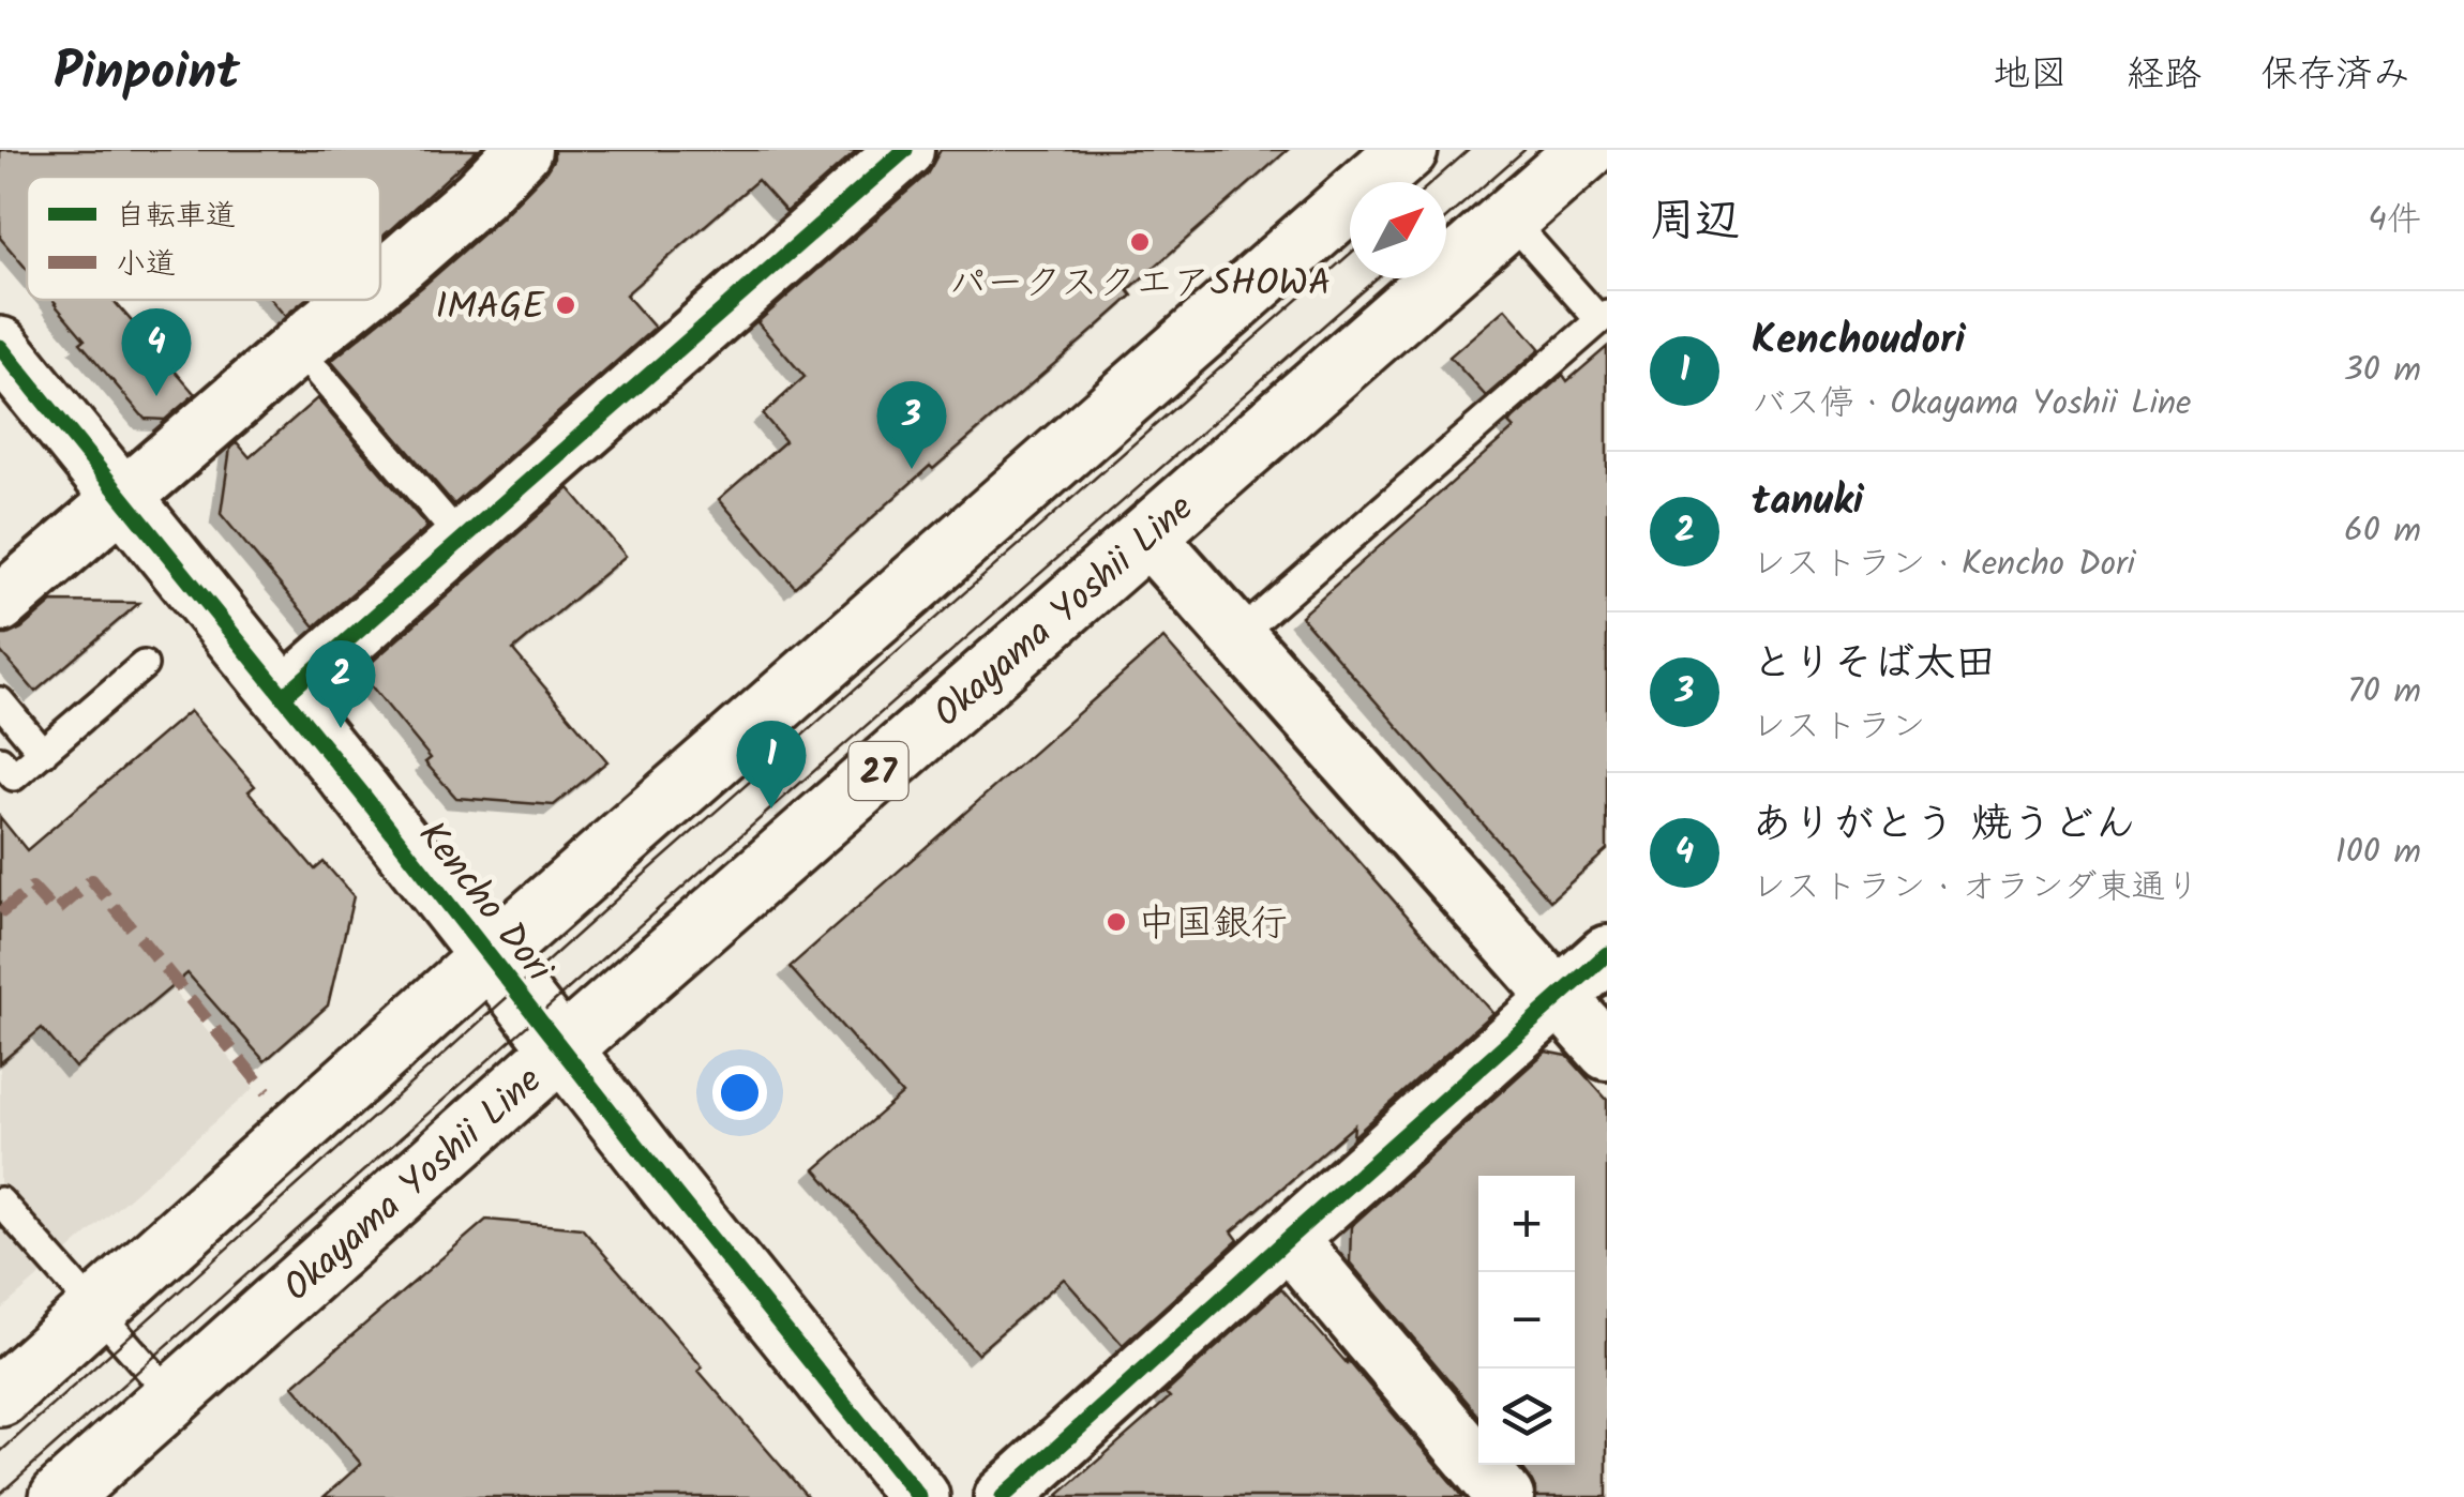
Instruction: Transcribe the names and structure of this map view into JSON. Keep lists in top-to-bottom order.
{
  "streets": {
    "main road": ["Okayama Yoshii Line", "27", "Kencho Dori"]
  },
  "crossings": [
    ["Okayama Yoshii Line", "Kencho Dori"]
  ],
  "places": ["パークスクエアSHOWA", "IMAGE", "中国銀行"],
  "legend": ["自転車道", "小道"],
  "north": "top right",
  "page": {
    "header": "Pinpoint",
    "nav": ["地図", "経路", "保存済み"],
    "heading": ["周辺", "4件"],
    "list": [
      {
        "mark": "1",
        "name": "Kenchoudori",
        "note": "バス停 · Okayama Yoshii Line",
        "value": "30 m"
      },
      {
        "mark": "2",
        "name": "tanuki",
        "note": "レストラン · Kencho Dori",
        "value": "60 m"
      },
      {
        "mark": "3",
        "name": "とりそば太田",
        "note": "レストラン",
        "value": "70 m"
      },
      {
        "mark": "4",
        "name": "ありがとう 焼うどん",
        "note": "レストラン · オランダ東通り",
        "value": "100 m"
      }
    ],
    "pins": [
      "4",
      "3",
      "2",
      "1"
    ],
    "map_buttons": ["+", "−"]
  }
}
